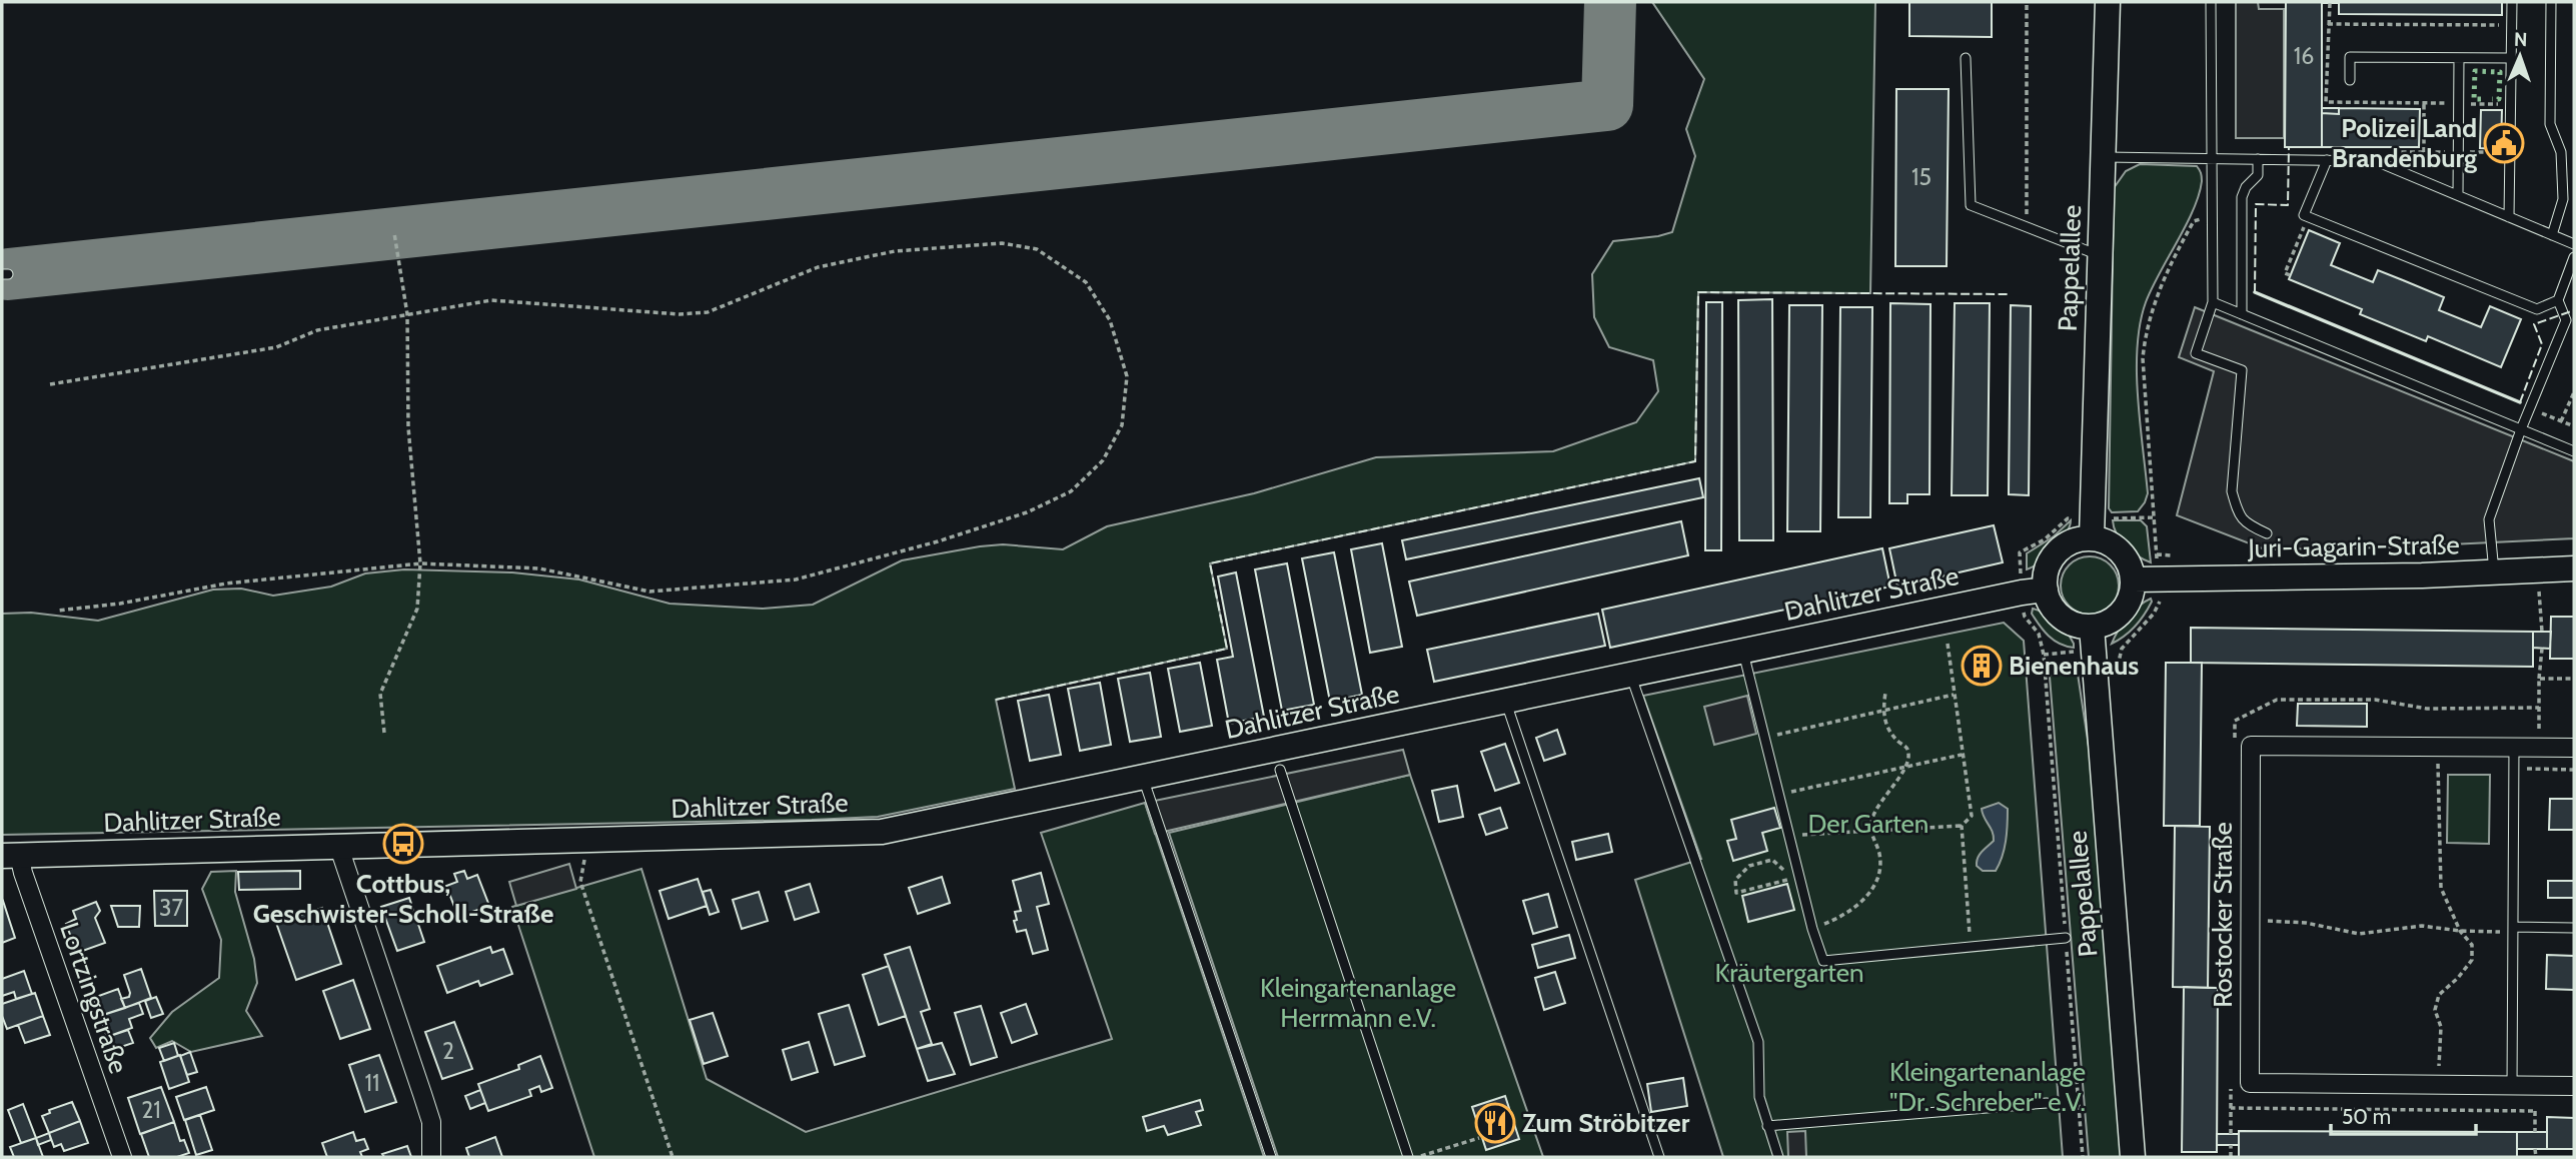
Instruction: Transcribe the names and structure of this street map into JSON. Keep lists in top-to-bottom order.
{
  "streets": {
    "street": [
      "Pappelallee",
      "Juri-Gagarin-Straße",
      "Dahlitzer Straße",
      "Rostocker Straße",
      "Lortzingstraße"
    ]
  },
  "crossings": [
    ["Pappelallee", "Juri-Gagarin-Straße"],
    ["Pappelallee", "Dahlitzer Straße"],
    ["Juri-Gagarin-Straße", "Dahlitzer Straße"],
    ["Dahlitzer Straße", "Lortzingstraße"]
  ],
  "parks": [
    "Der Garten",
    "Kräutergarten",
    "Kleingartenanlage Herrmann e.V.",
    "Kleingartenanlage \"Dr. Schreber\" e.V."
  ],
  "places": {
    "public building": ["Polizei Land Brandenburg"],
    "building": ["Bienenhaus"],
    "bus stop": ["Cottbus, Geschwister-Scholl-Straße"],
    "restaurant": ["Zum Ströbitzer"]
  },
  "house_numbers": [
    "16",
    "15",
    "37",
    "2",
    "11",
    "21"
  ],
  "scale_bar": "50 m",
  "north": "top"
}
